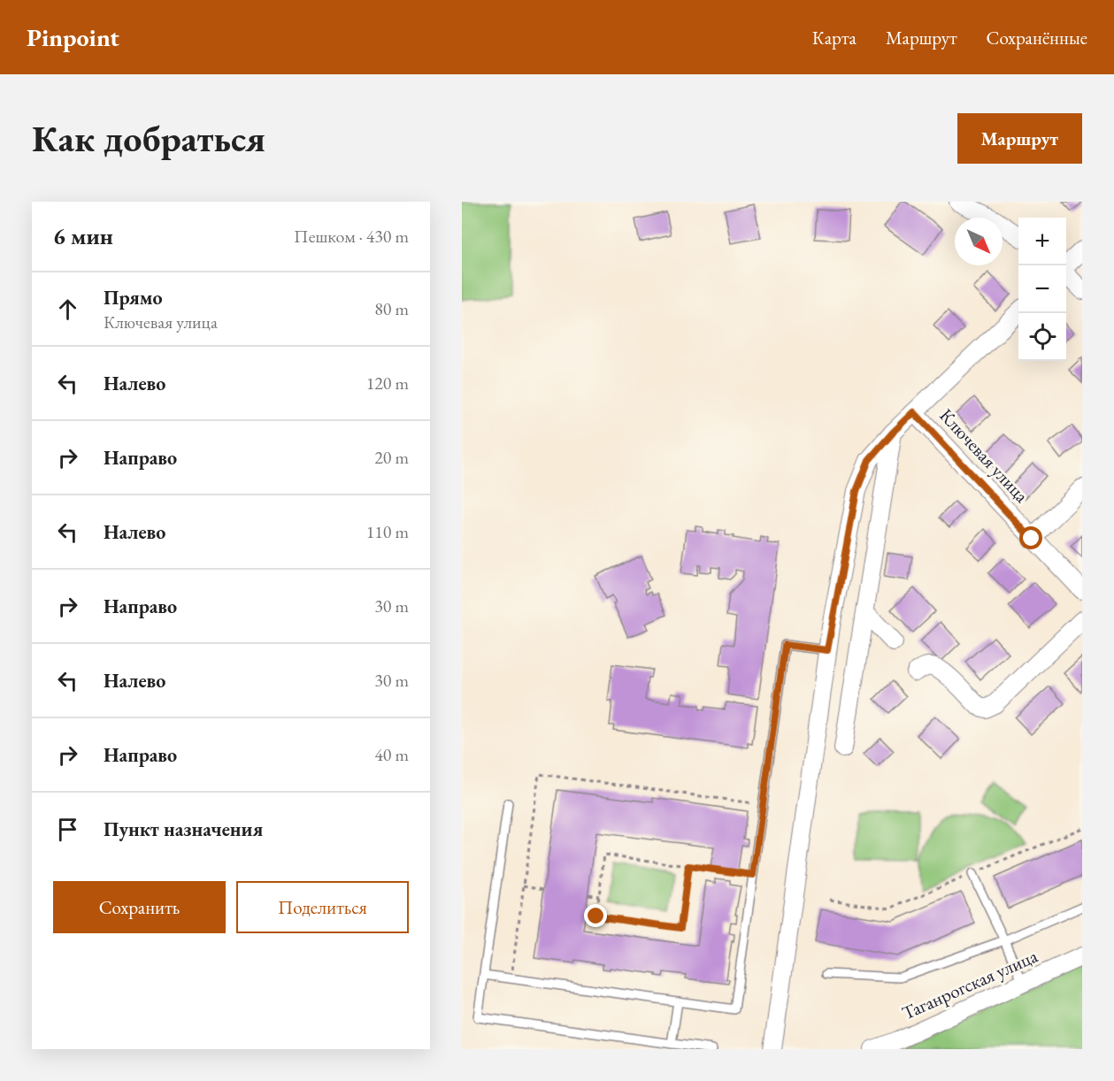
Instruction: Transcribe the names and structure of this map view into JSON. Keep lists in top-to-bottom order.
{
  "streets": {
    "street": ["Ключевая улица", "Таганрогская улица"]
  },
  "north": "bottom right",
  "page": {
    "header": "Pinpoint",
    "nav": ["Карта", "Маршрут", "Сохранённые"],
    "buttons": [
      "Маршрут",
      ["Сохранить", "Поделиться"]
    ],
    "title": "Как добраться",
    "heading": ["6 мин", "Пешком · 430 m"],
    "map_buttons": ["+", "−"],
    "list": [
      ["Прямо", "Ключевая улица", "80 m"],
      ["Налево", "120 m"],
      ["Направо", "20 m"],
      ["Налево", "110 m"],
      ["Направо", "30 m"],
      ["Налево", "30 m"],
      ["Направо", "40 m"],
      "Пункт назначения"
    ]
  }
}
